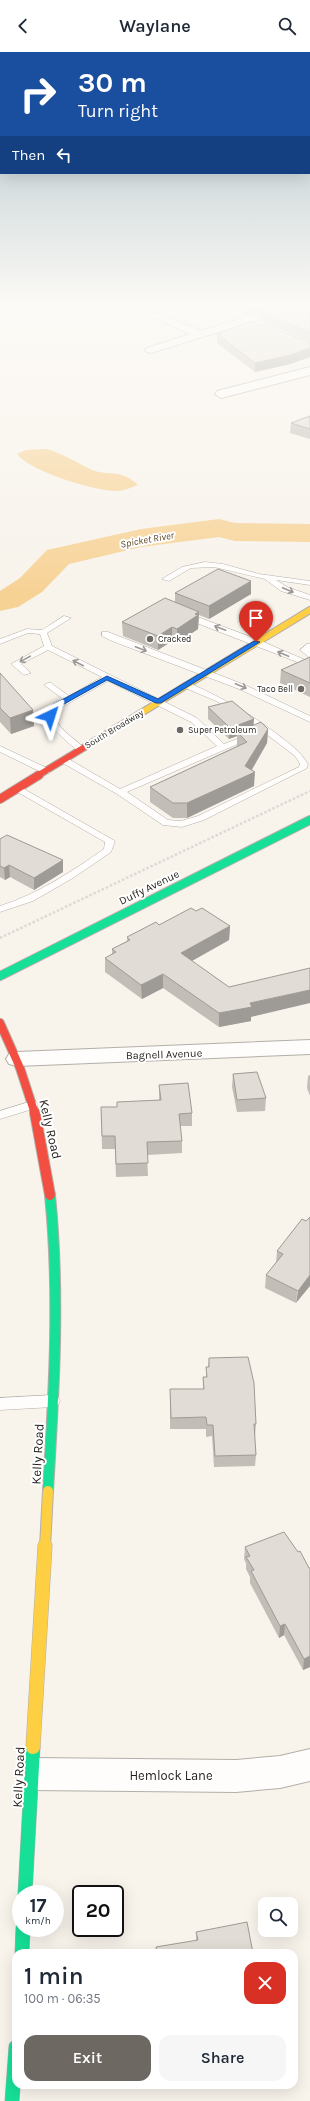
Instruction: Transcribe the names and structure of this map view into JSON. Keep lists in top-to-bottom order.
{
  "streets": {
    "street": [
      "South Broadway",
      "Duffy Avenue",
      "Bagnell Avenue",
      "Kelly Road",
      "Hemlock Lane"
    ]
  },
  "crossings": [
    ["Bagnell Avenue", "Kelly Road"],
    ["Kelly Road", "Hemlock Lane"]
  ],
  "water": ["Spicket River"],
  "places": ["Cracked", "Taco Bell", "Super Petroleum"],
  "page": {
    "header": "Waylane",
    "turn": ["30 m", "Turn right"],
    "then": "Then",
    "speed": "17 km/h",
    "limit": "20",
    "heading": ["1 min", "100 m · 06:35"],
    "buttons": ["Exit", "Share"]
  }
}
